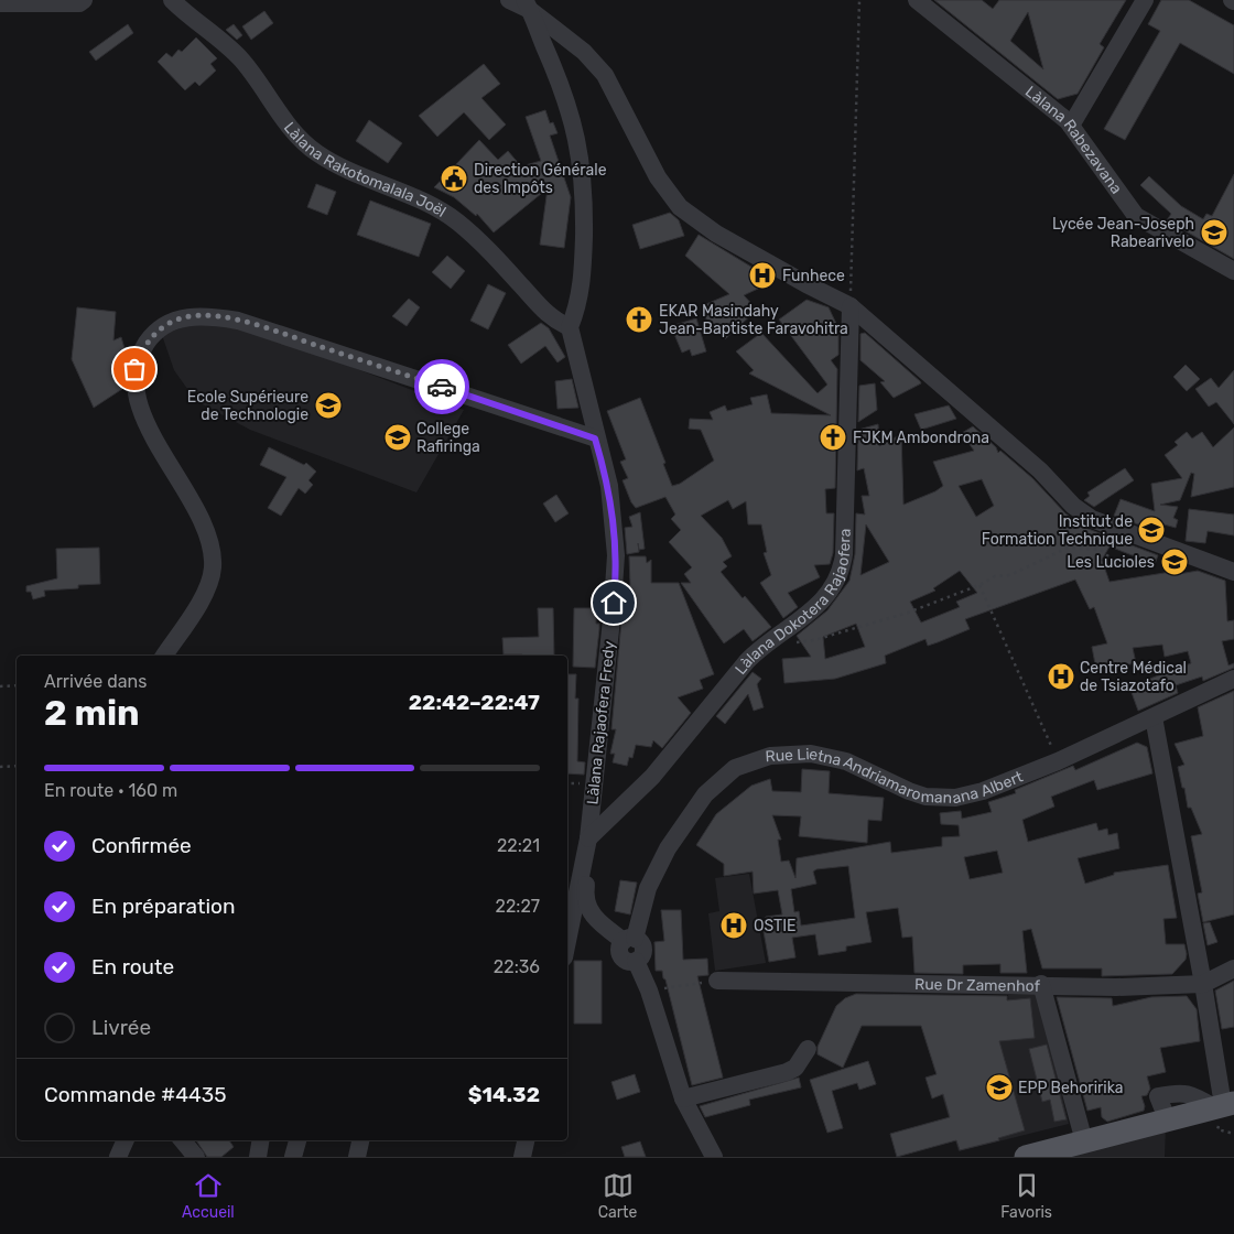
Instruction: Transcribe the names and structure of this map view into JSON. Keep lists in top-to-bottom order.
{
  "streets": {
    "street": [
      "Làlana Rabezavana",
      "Làlana Rakotomalala Joël",
      "Làlana Dokotera Rajaofera",
      "Làlana Rajaofera Fredy",
      "Rue Lietna Andriamaromanana Albert",
      "Rue Dr Zamenhof"
    ]
  },
  "crossings": [
    ["Làlana Rakotomalala Joël", "Làlana Rajaofera Fredy"],
    ["Làlana Dokotera Rajaofera", "Làlana Rajaofera Fredy"]
  ],
  "places": {
    "public building": ["Direction Générale des Impôts"],
    "school or university": [
      "Lycée Jean-Joseph Rabearivelo",
      "Ecole Supérieure de Technologie",
      "College Rafiringa",
      "Institut de Formation Technique",
      "Les Lucioles",
      "EPP Behoririka"
    ],
    "hospital": ["Funhece", "Centre Médical de Tsiazotafo", "OSTIE"],
    "church": ["EKAR Masindahy Jean-Baptiste Faravohitra", "FJKM Ambondrona"]
  },
  "page": {
    "heading": ["2 min", "Arrivée dans", "22:42–22:47"],
    "panel": ["Commande #4435", "$14.32"],
    "bar": "En route · 160 m",
    "list": [
      ["Confirmée", "22:21"],
      ["En préparation", "22:27"],
      ["En route", "22:36"],
      "Livrée"
    ],
    "tabs": ["Accueil", "Carte", "Favoris"]
  }
}
